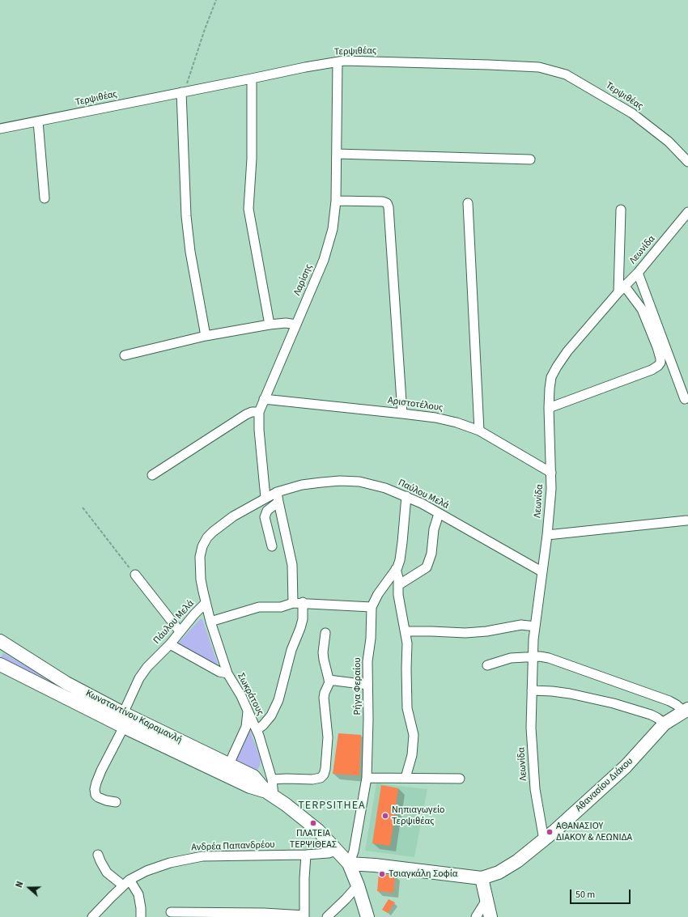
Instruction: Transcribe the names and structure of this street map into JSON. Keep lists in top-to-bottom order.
{
  "streets": {
    "street": [
      "Τερψιθέας",
      "Λεωνίδα",
      "Λαρίσης",
      "Αριστοτέλους",
      "Παύλου Μελά",
      "Πάυλου Μελά",
      "Ρήγα Φεραίου",
      "Σωκράτους",
      "Κωνσταντίνου Καραμανλή",
      "Αθανασίου Διάκου",
      "Ανδρέα Παπανδρέου"
    ]
  },
  "crossings": [
    ["Τερψιθέας", "Λαρίσης"],
    ["Λεωνίδα", "Αριστοτέλους"],
    ["Λεωνίδα", "Παύλου Μελά"],
    ["Λεωνίδα", "Αθανασίου Διάκου"],
    ["Λαρίσης", "Αριστοτέλους"],
    ["Λαρίσης", "Παύλου Μελά"],
    ["Λαρίσης", "Πάυλου Μελά"],
    ["Παύλου Μελά", "Πάυλου Μελά"],
    ["Παύλου Μελά", "Ρήγα Φεραίου"],
    ["Πάυλου Μελά", "Σωκράτους"],
    ["Πάυλου Μελά", "Κωνσταντίνου Καραμανλή"],
    ["Ρήγα Φεραίου", "Κωνσταντίνου Καραμανλή"],
    ["Ρήγα Φεραίου", "Αθανασίου Διάκου"],
    ["Σωκράτους", "Κωνσταντίνου Καραμανλή"],
    ["Κωνσταντίνου Καραμανλή", "Αθανασίου Διάκου"],
    ["Κωνσταντίνου Καραμανλή", "Ανδρέα Παπανδρέου"]
  ],
  "districts": ["TERPSITHEA"],
  "places": [
    "Νηπιαγωγείο Τερψιθέας",
    "ΠΛΑΤΕΙΑ ΤΕΡΨΙΘΕΑΣ",
    "ΑΘΑΝΑΣΙΟΥ ΔΙΑΚΟΥ & ΛΕΩΝΙΔΑ",
    "Τσιαγκάλη Σοφία"
  ],
  "scale_bar": "50 m",
  "north": "left"
}
